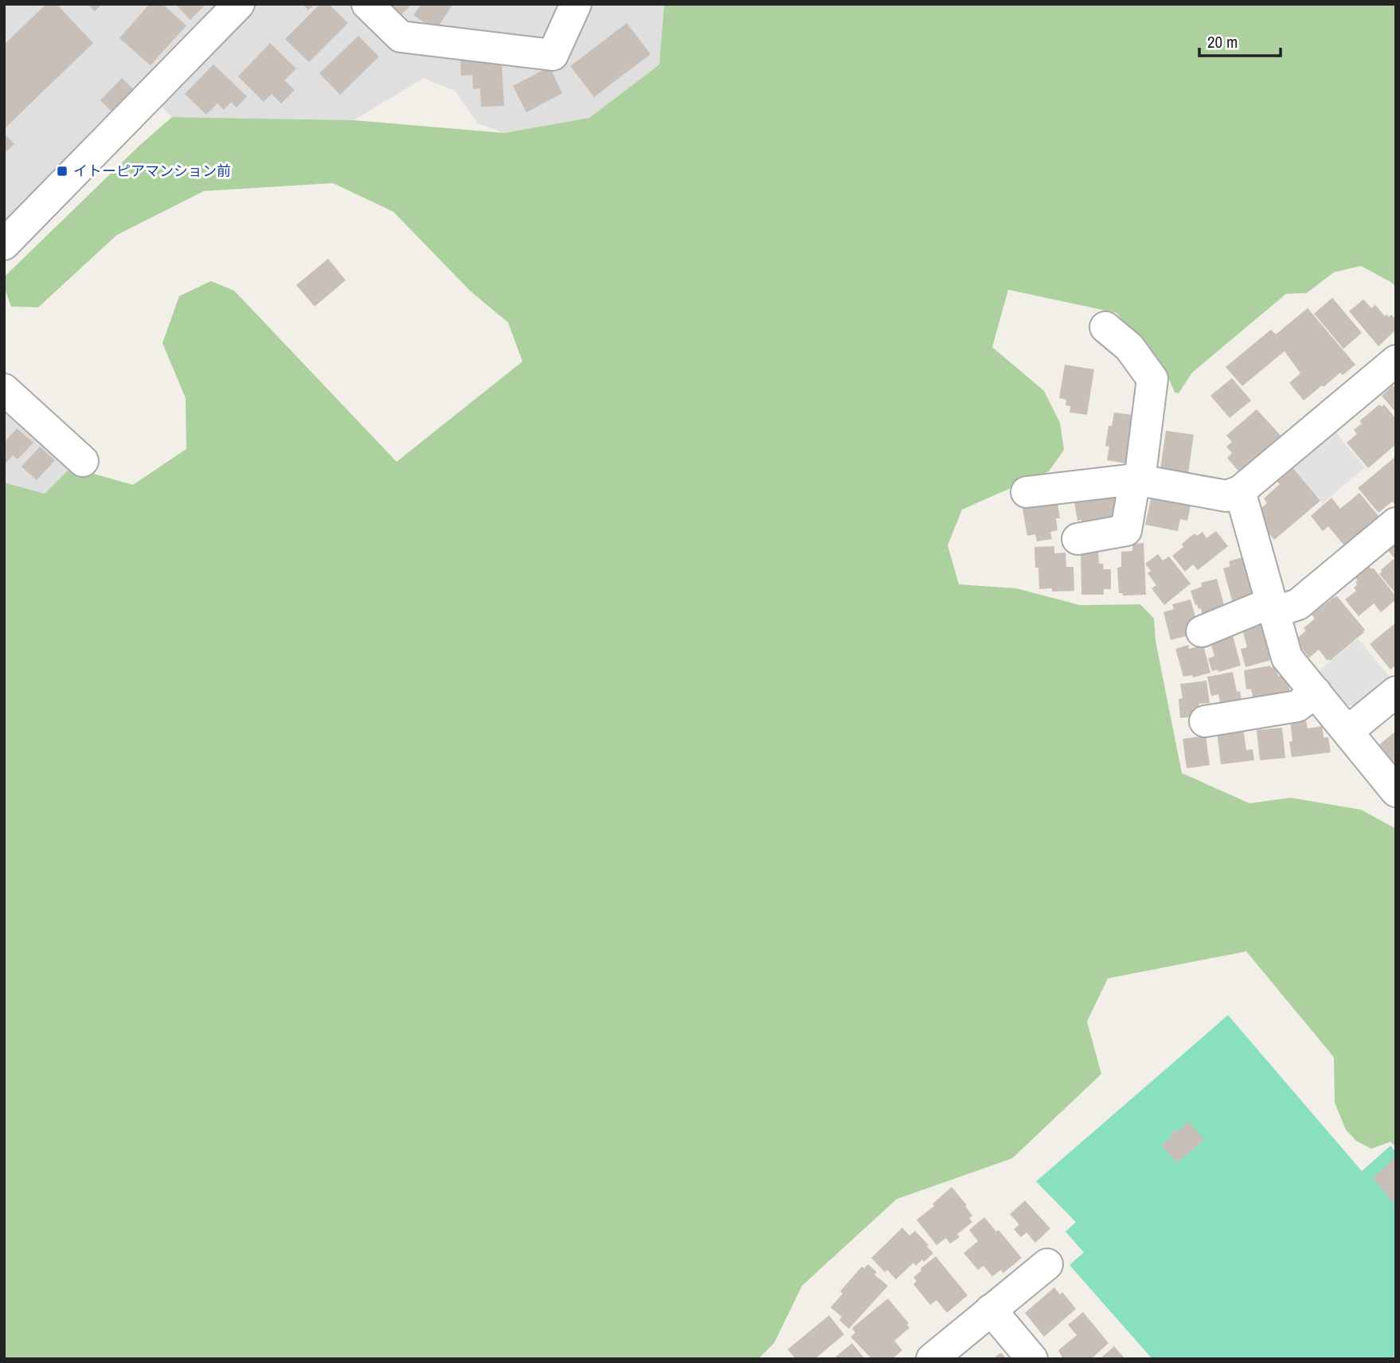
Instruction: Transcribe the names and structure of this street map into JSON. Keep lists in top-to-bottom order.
{
  "places": {
    "transit": ["イトーピアマンション前"]
  },
  "scale_bar": "20 m"
}
